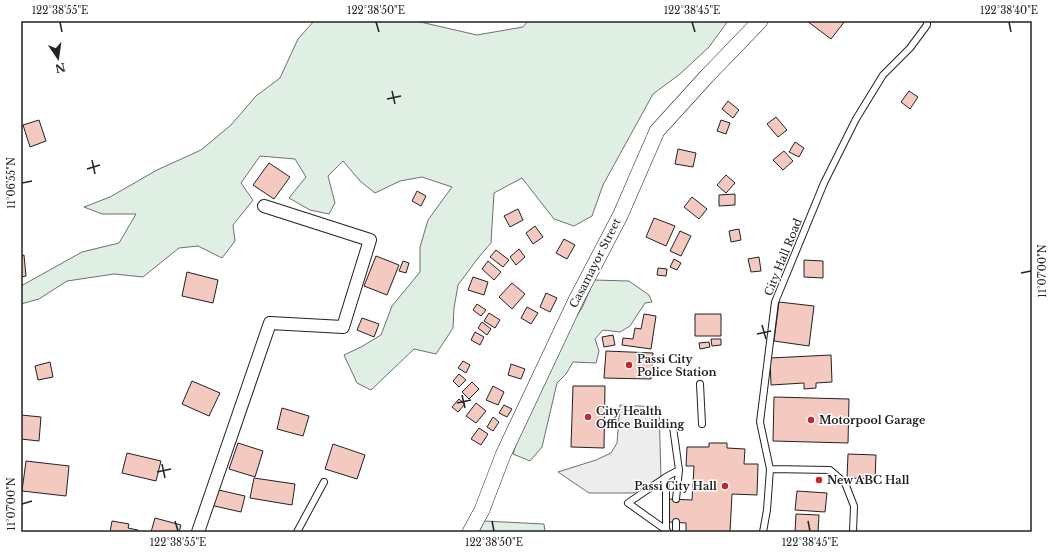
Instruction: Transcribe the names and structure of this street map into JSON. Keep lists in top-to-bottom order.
{
  "streets": {
    "street": ["Casamayor Street"],
    "lane": ["City Hall Road"]
  },
  "places": [
    "Passi City Police Station",
    "City Health Office Building",
    "Motorpool Garage",
    "New ABC Hall",
    "Passi City Hall"
  ],
  "north": "bottom",
  "coordinates": [
    "122°38'55\"E",
    "122°38'50\"E",
    "122°38'45\"E",
    "122°38'40\"E",
    "11°06'55\"N",
    "11°07'00\"N"
  ]
}
